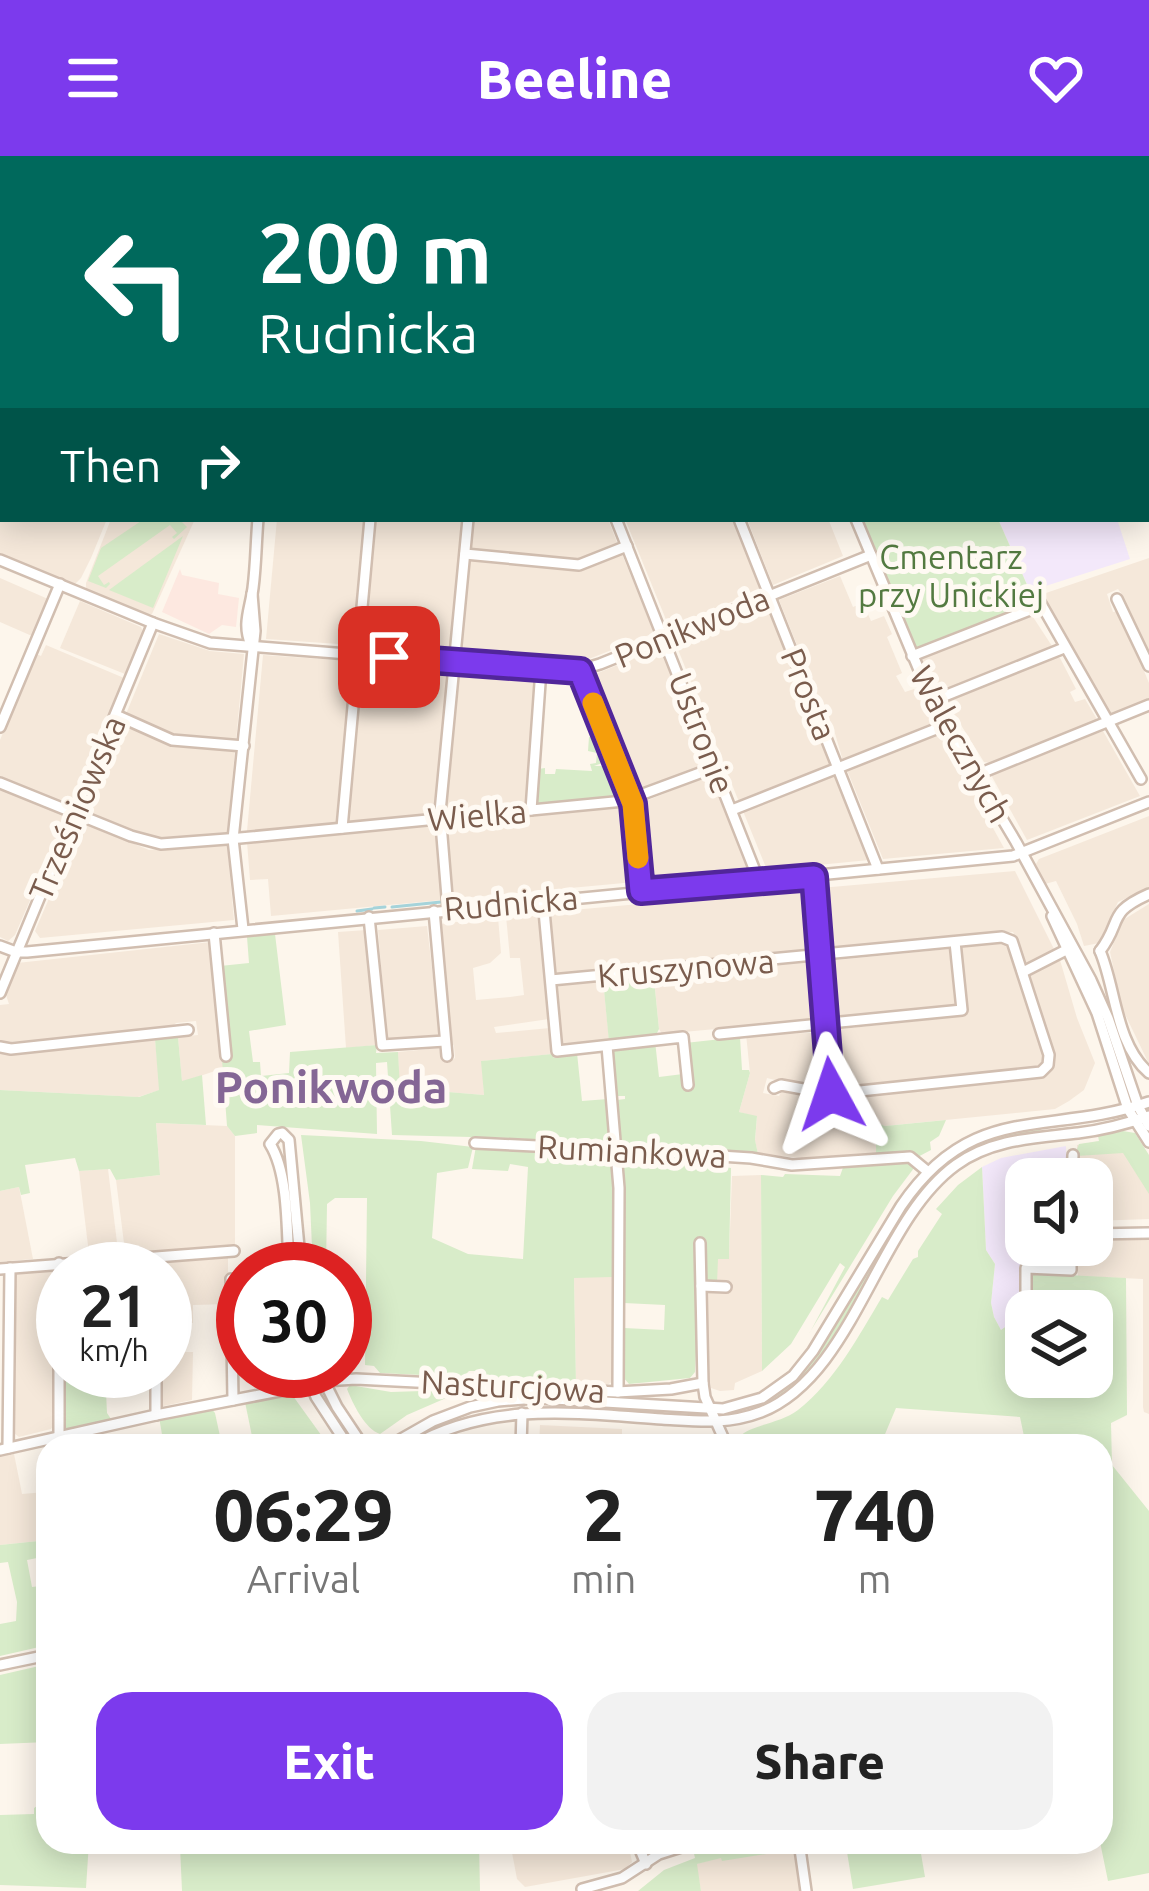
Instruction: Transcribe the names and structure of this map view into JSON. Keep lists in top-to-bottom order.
{
  "streets": {
    "street": [
      "Ponikwoda",
      "Prosta",
      "Ustronie",
      "Walecznych",
      "Trześniowska",
      "Wielka",
      "Rudnicka",
      "Kruszynowa",
      "Rumiankowa",
      "Nasturcjowa"
    ]
  },
  "crossings": [
    ["Ponikwoda", "Prosta"],
    ["Ponikwoda", "Ustronie"],
    ["Ponikwoda", "Walecznych"],
    ["Ponikwoda", "Trześniowska"],
    ["Prosta", "Rudnicka"],
    ["Ustronie", "Wielka"],
    ["Ustronie", "Rudnicka"],
    ["Walecznych", "Rudnicka"],
    ["Trześniowska", "Wielka"],
    ["Trześniowska", "Rudnicka"]
  ],
  "districts": ["Ponikwoda"],
  "parks": ["Cmentarz przy Unickiej"],
  "page": {
    "header": "Beeline",
    "turn": ["200 m", "Rudnicka"],
    "then": "Then",
    "speed": "21 km/h",
    "limit": "30",
    "eta": [
      "06:29",
      "Arrival",
      "2",
      "min",
      "740",
      "m"
    ],
    "buttons": ["Exit", "Share"]
  }
}
